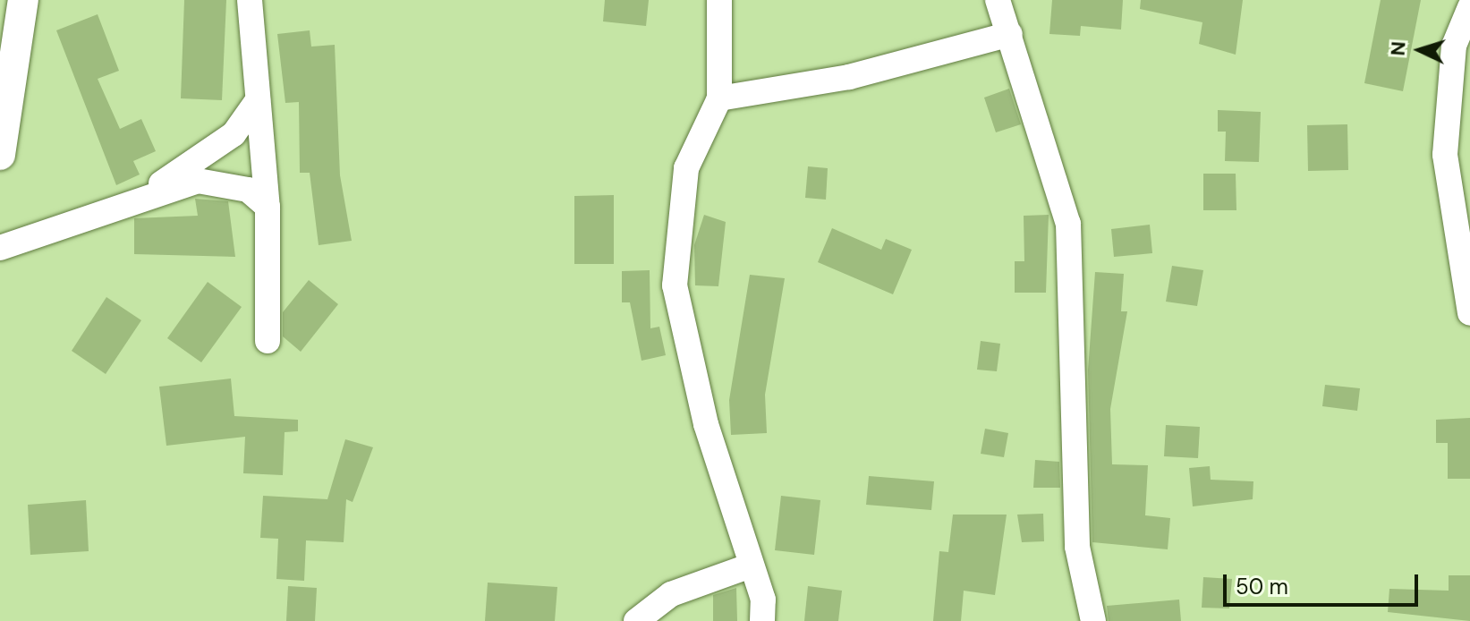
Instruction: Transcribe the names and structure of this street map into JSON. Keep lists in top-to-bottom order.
{
  "scale_bar": "50 m",
  "north": "left"
}
